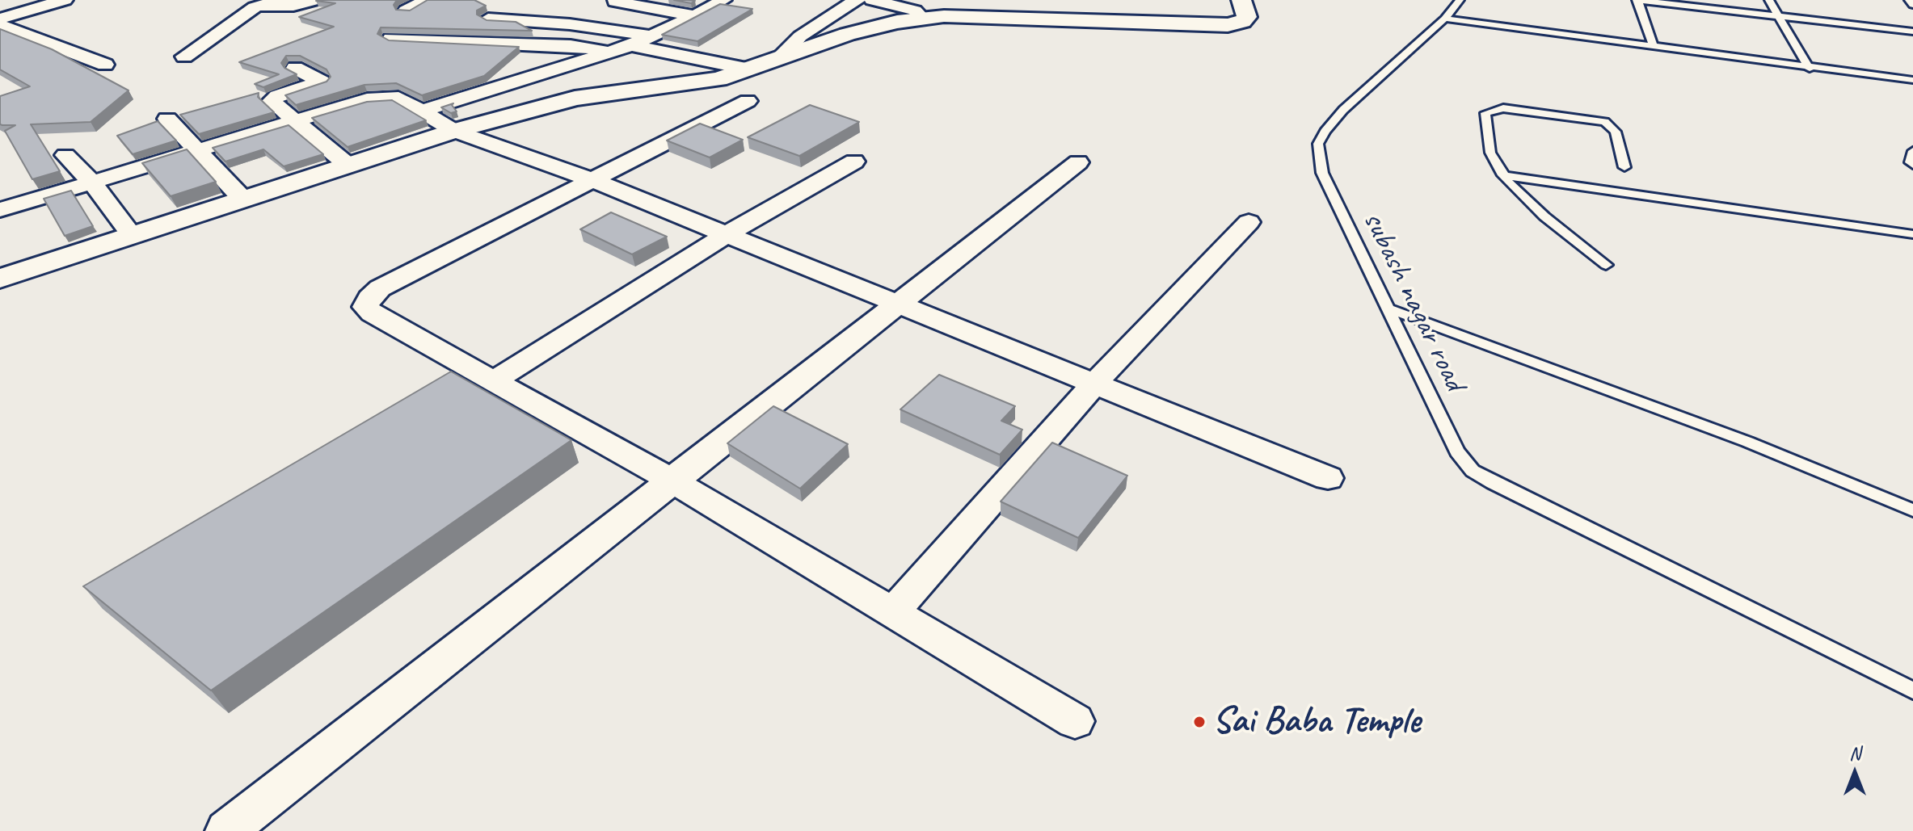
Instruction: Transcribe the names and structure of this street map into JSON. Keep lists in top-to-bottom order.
{
  "streets": {
    "lane": ["subash nagar road"]
  },
  "places": ["Sai Baba Temple"],
  "north": "top"
}
